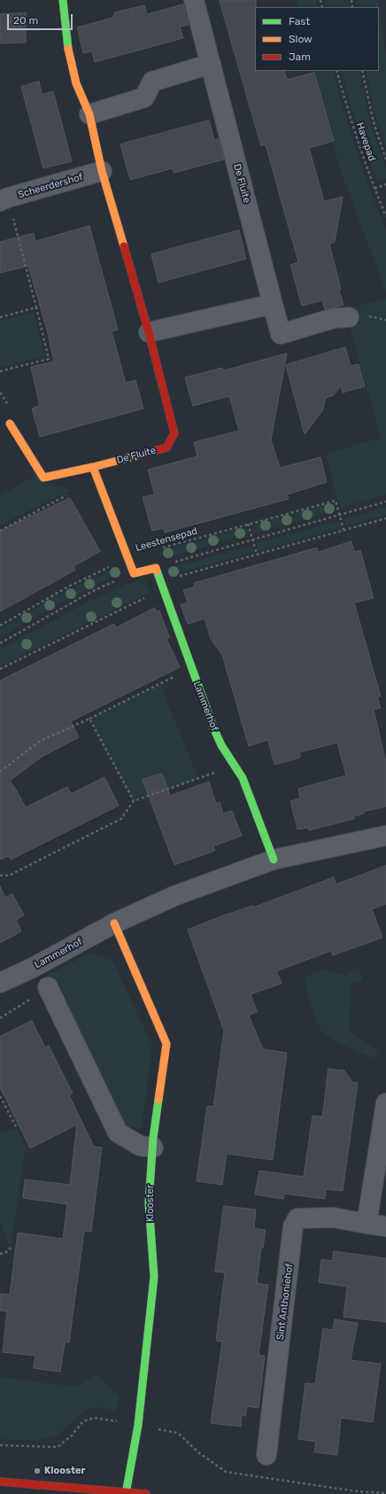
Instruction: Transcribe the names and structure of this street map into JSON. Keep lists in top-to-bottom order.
{
  "streets": {
    "street": [
      "De Fluite",
      "Scheerdershof",
      "Lammerhof",
      "Klooster",
      "Sint Anthoniehof"
    ],
    "path": ["Havepad", "Leestensepad"]
  },
  "crossings": [
    ["De Fluite", "Scheerdershof"],
    ["Lammerhof", "Klooster"]
  ],
  "places": ["Klooster"],
  "legend": ["Fast", "Slow", "Jam"],
  "scale_bar": "20 m"
}
